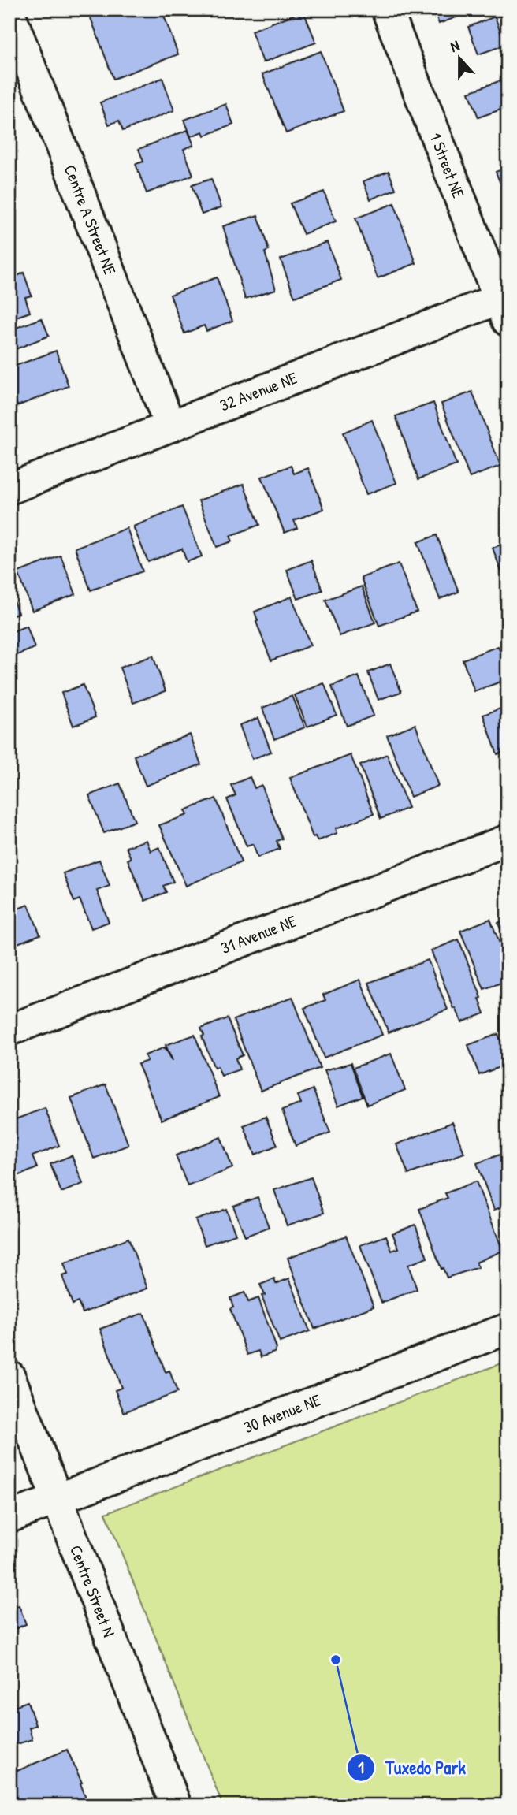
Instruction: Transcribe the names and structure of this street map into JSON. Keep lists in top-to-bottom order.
{
  "streets": {
    "street": [
      "1 Street NE",
      "Centre A Street NE",
      "32 Avenue NE",
      "31 Avenue NE",
      "30 Avenue NE",
      "Centre Street N"
    ]
  },
  "crossings": [
    ["1 Street NE", "32 Avenue NE"],
    ["Centre A Street NE", "32 Avenue NE"],
    ["30 Avenue NE", "Centre Street N"]
  ],
  "places": ["Tuxedo Park"],
  "north": "top"
}
